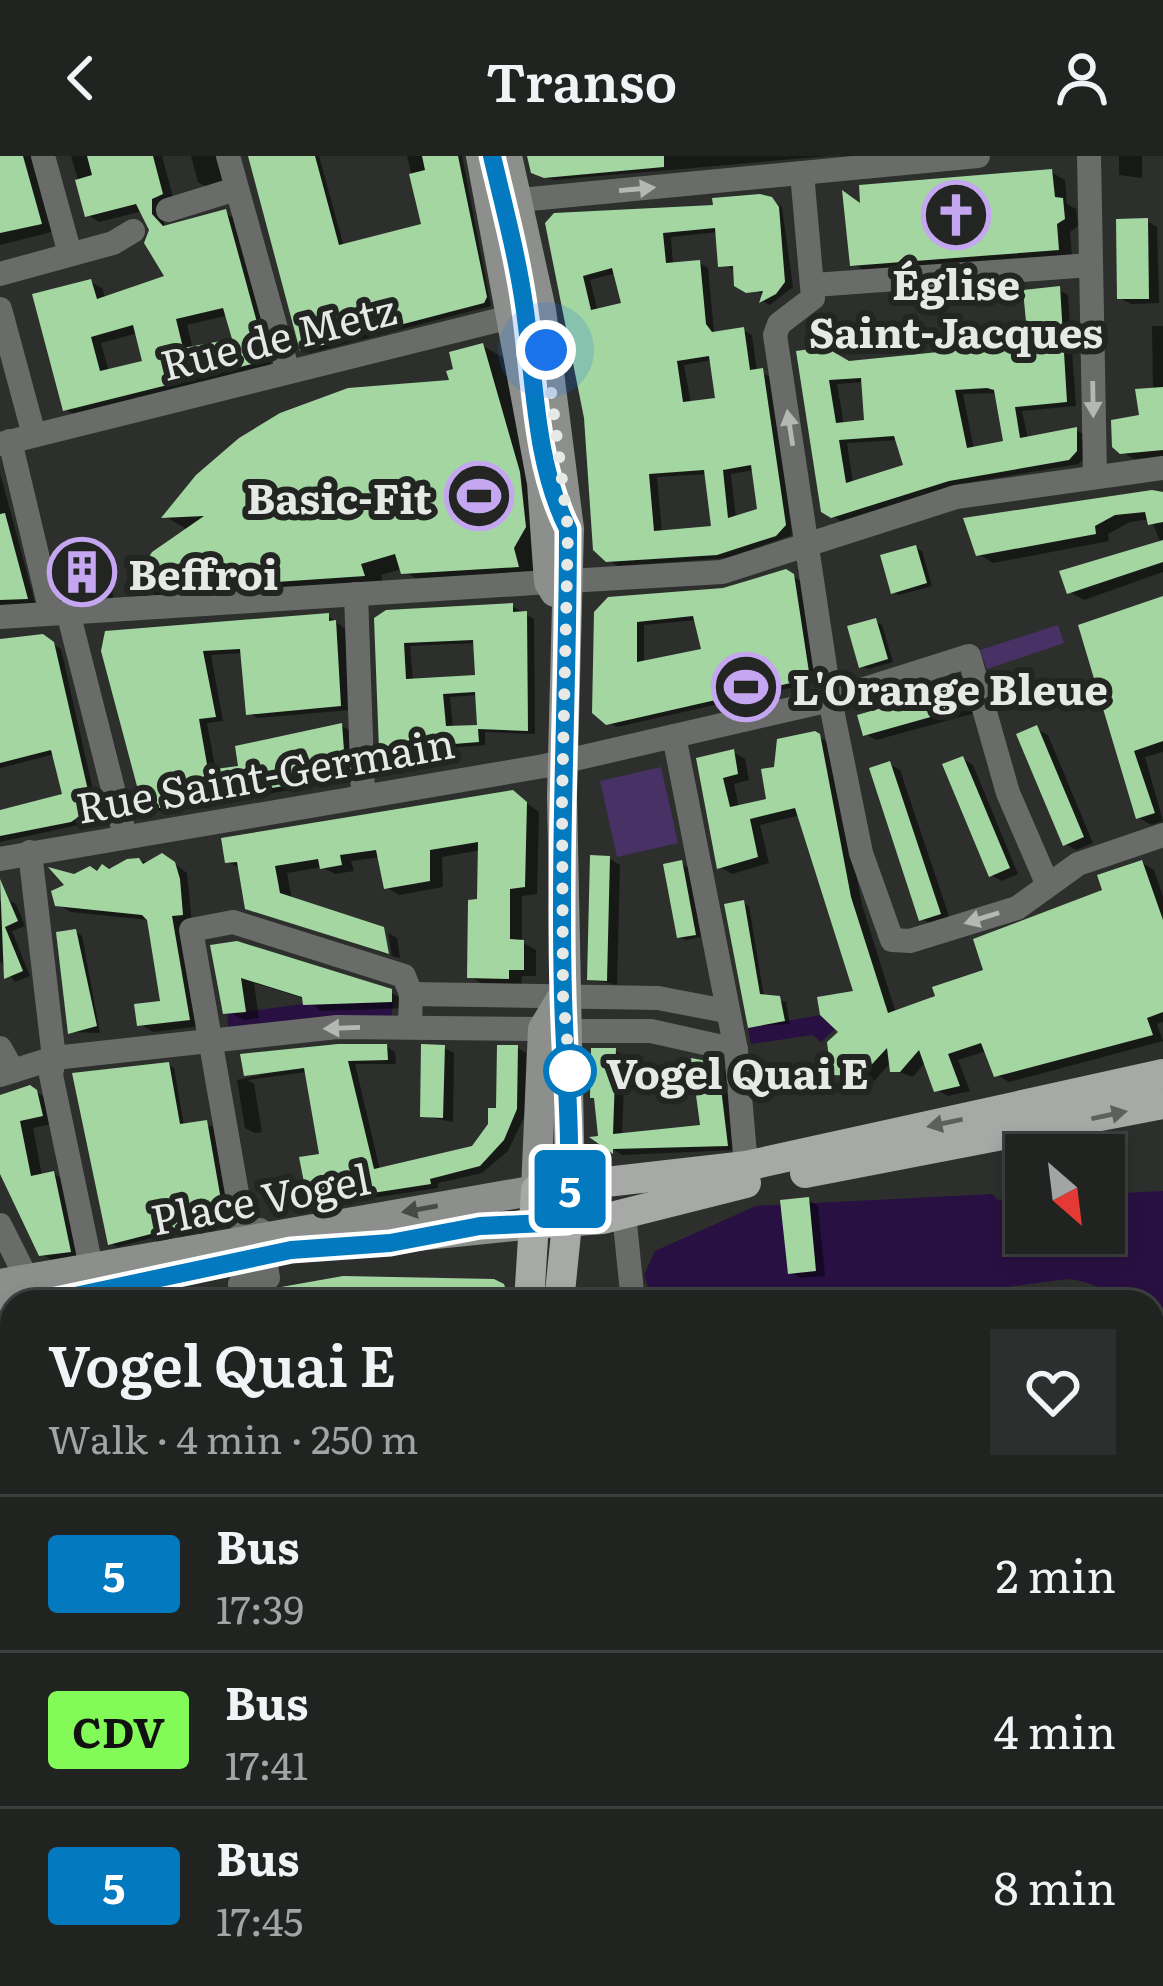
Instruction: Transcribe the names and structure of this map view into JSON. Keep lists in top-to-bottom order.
{
  "streets": {
    "main road": ["Place Vogel"],
    "street": ["Rue de Metz", "Rue Saint-Germain"]
  },
  "places": {
    "church": ["Église Saint-Jacques"],
    "sports": ["Basic-Fit", "L'Orange Bleue"],
    "building": ["Beffroi"],
    "other": ["Vogel Quai E"]
  },
  "lines": ["bus line 5"],
  "north": "bottom right",
  "page": {
    "header": "Transo",
    "on_map": "5",
    "heading": ["Vogel Quai E", "Walk · 4 min · 250 m"],
    "list": [
      {
        "mark": "5",
        "name": "Bus",
        "note": "17:39",
        "value": "2 min"
      },
      {
        "mark": "CDV",
        "name": "Bus",
        "note": "17:41",
        "value": "4 min"
      },
      {
        "mark": "5",
        "name": "Bus",
        "note": "17:45",
        "value": "8 min"
      }
    ]
  }
}
